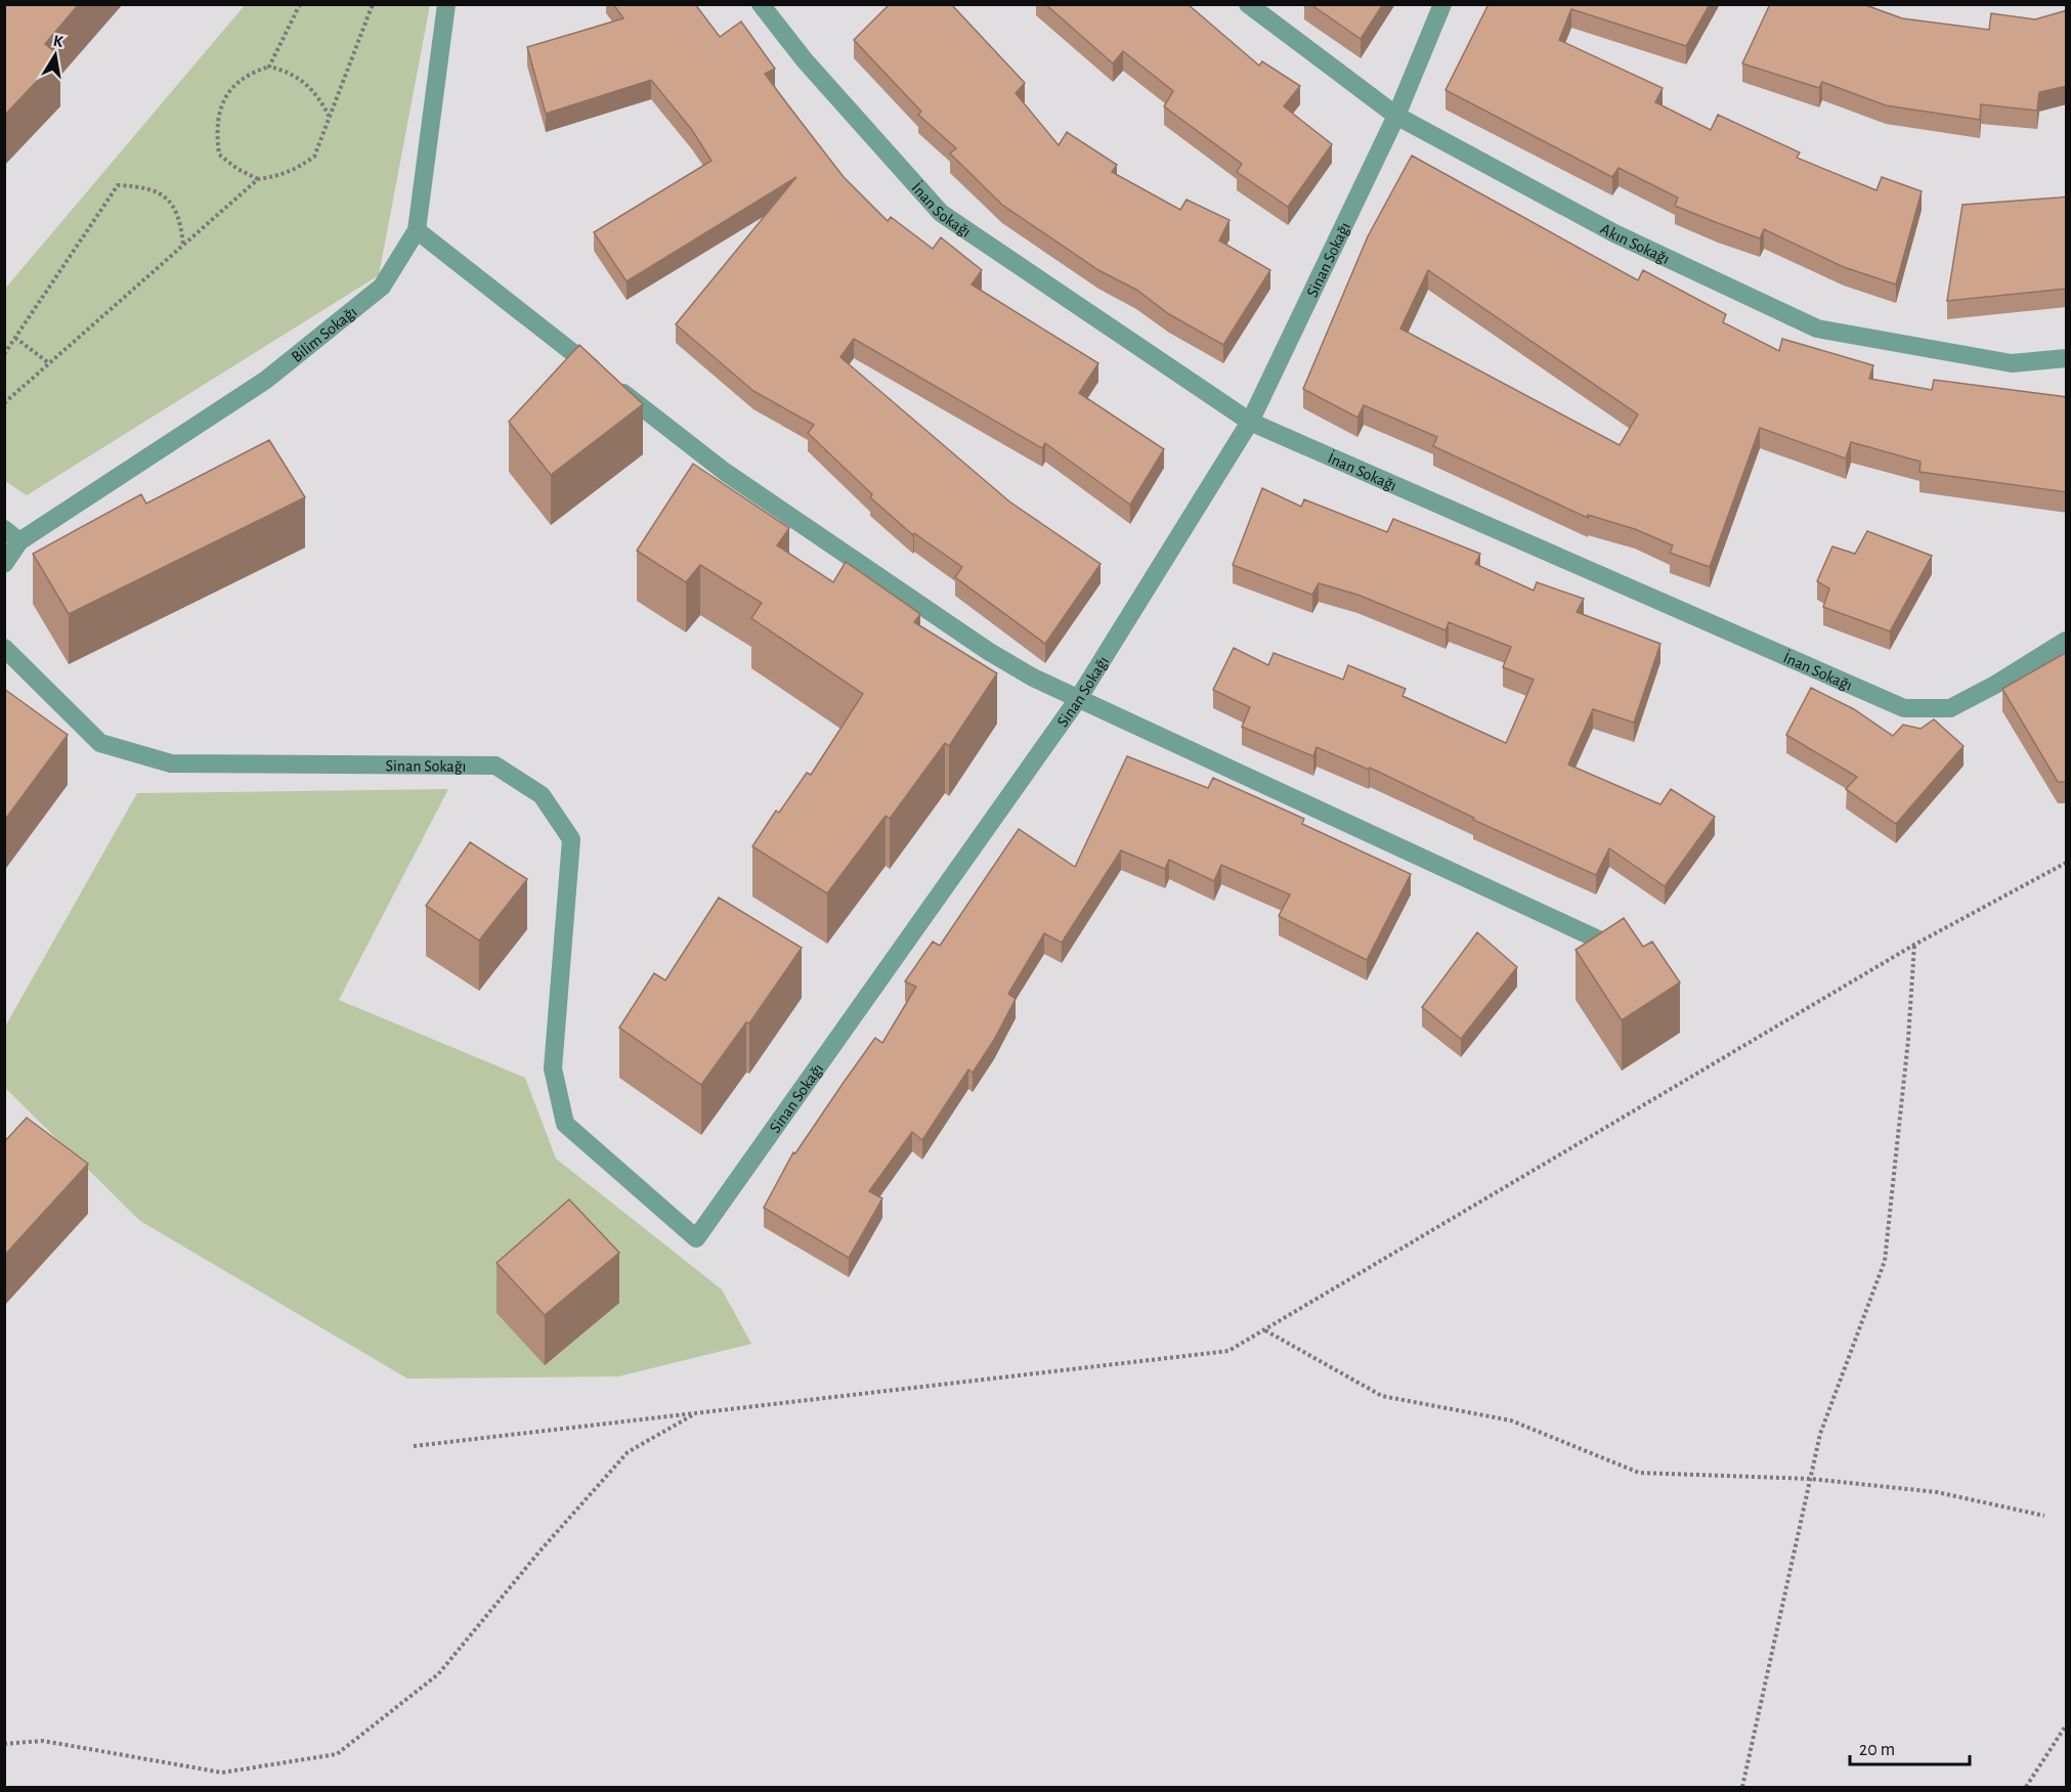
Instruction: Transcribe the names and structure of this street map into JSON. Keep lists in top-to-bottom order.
{
  "streets": {
    "street": [
      "İnan Sokağı",
      "Akın Sokağı",
      "Sinan Sokağı",
      "Bilim Sokağı"
    ]
  },
  "crossings": [
    ["İnan Sokağı", "Sinan Sokağı"],
    ["Akın Sokağı", "Sinan Sokağı"]
  ],
  "scale_bar": "20 m",
  "north": "top"
}
